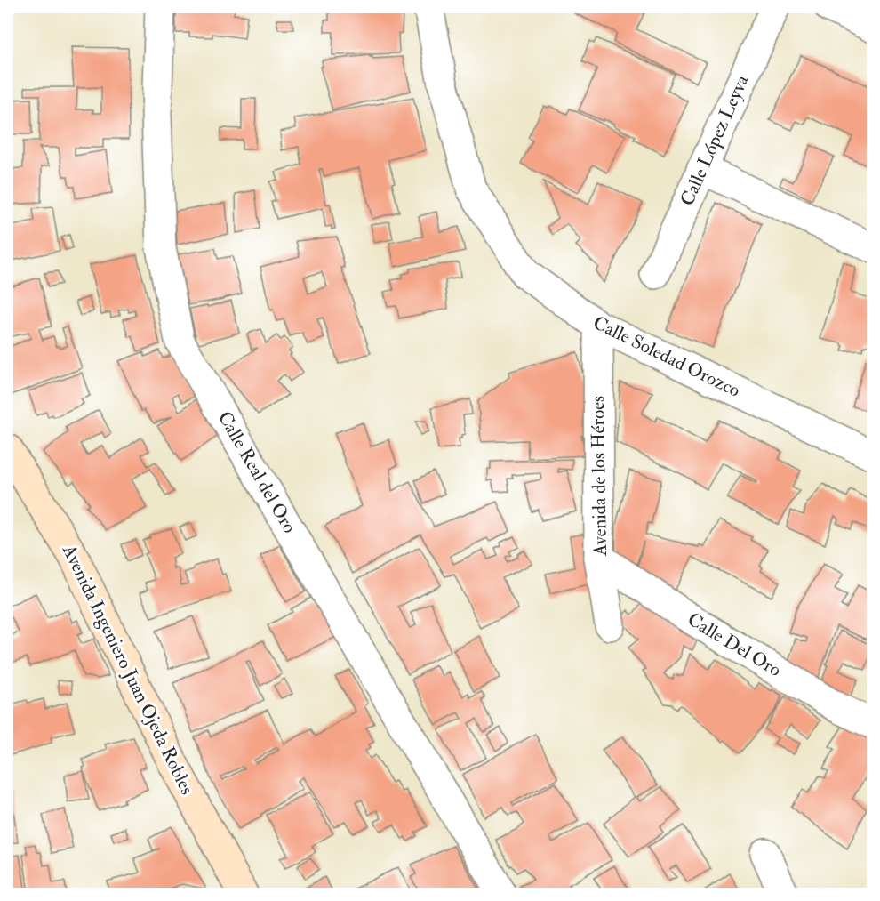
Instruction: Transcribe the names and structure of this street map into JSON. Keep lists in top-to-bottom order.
{
  "streets": {
    "main road": ["Avenida Ingeniero Juan Ojeda Robles"],
    "street": [
      "Calle López Leyva",
      "Calle Soledad Orozco",
      "Calle Real del Oro",
      "Avenida de los Héroes",
      "Calle Del Oro"
    ]
  },
  "crossings": [
    ["Calle Soledad Orozco", "Avenida de los Héroes"],
    ["Avenida de los Héroes", "Calle Del Oro"]
  ]
}
